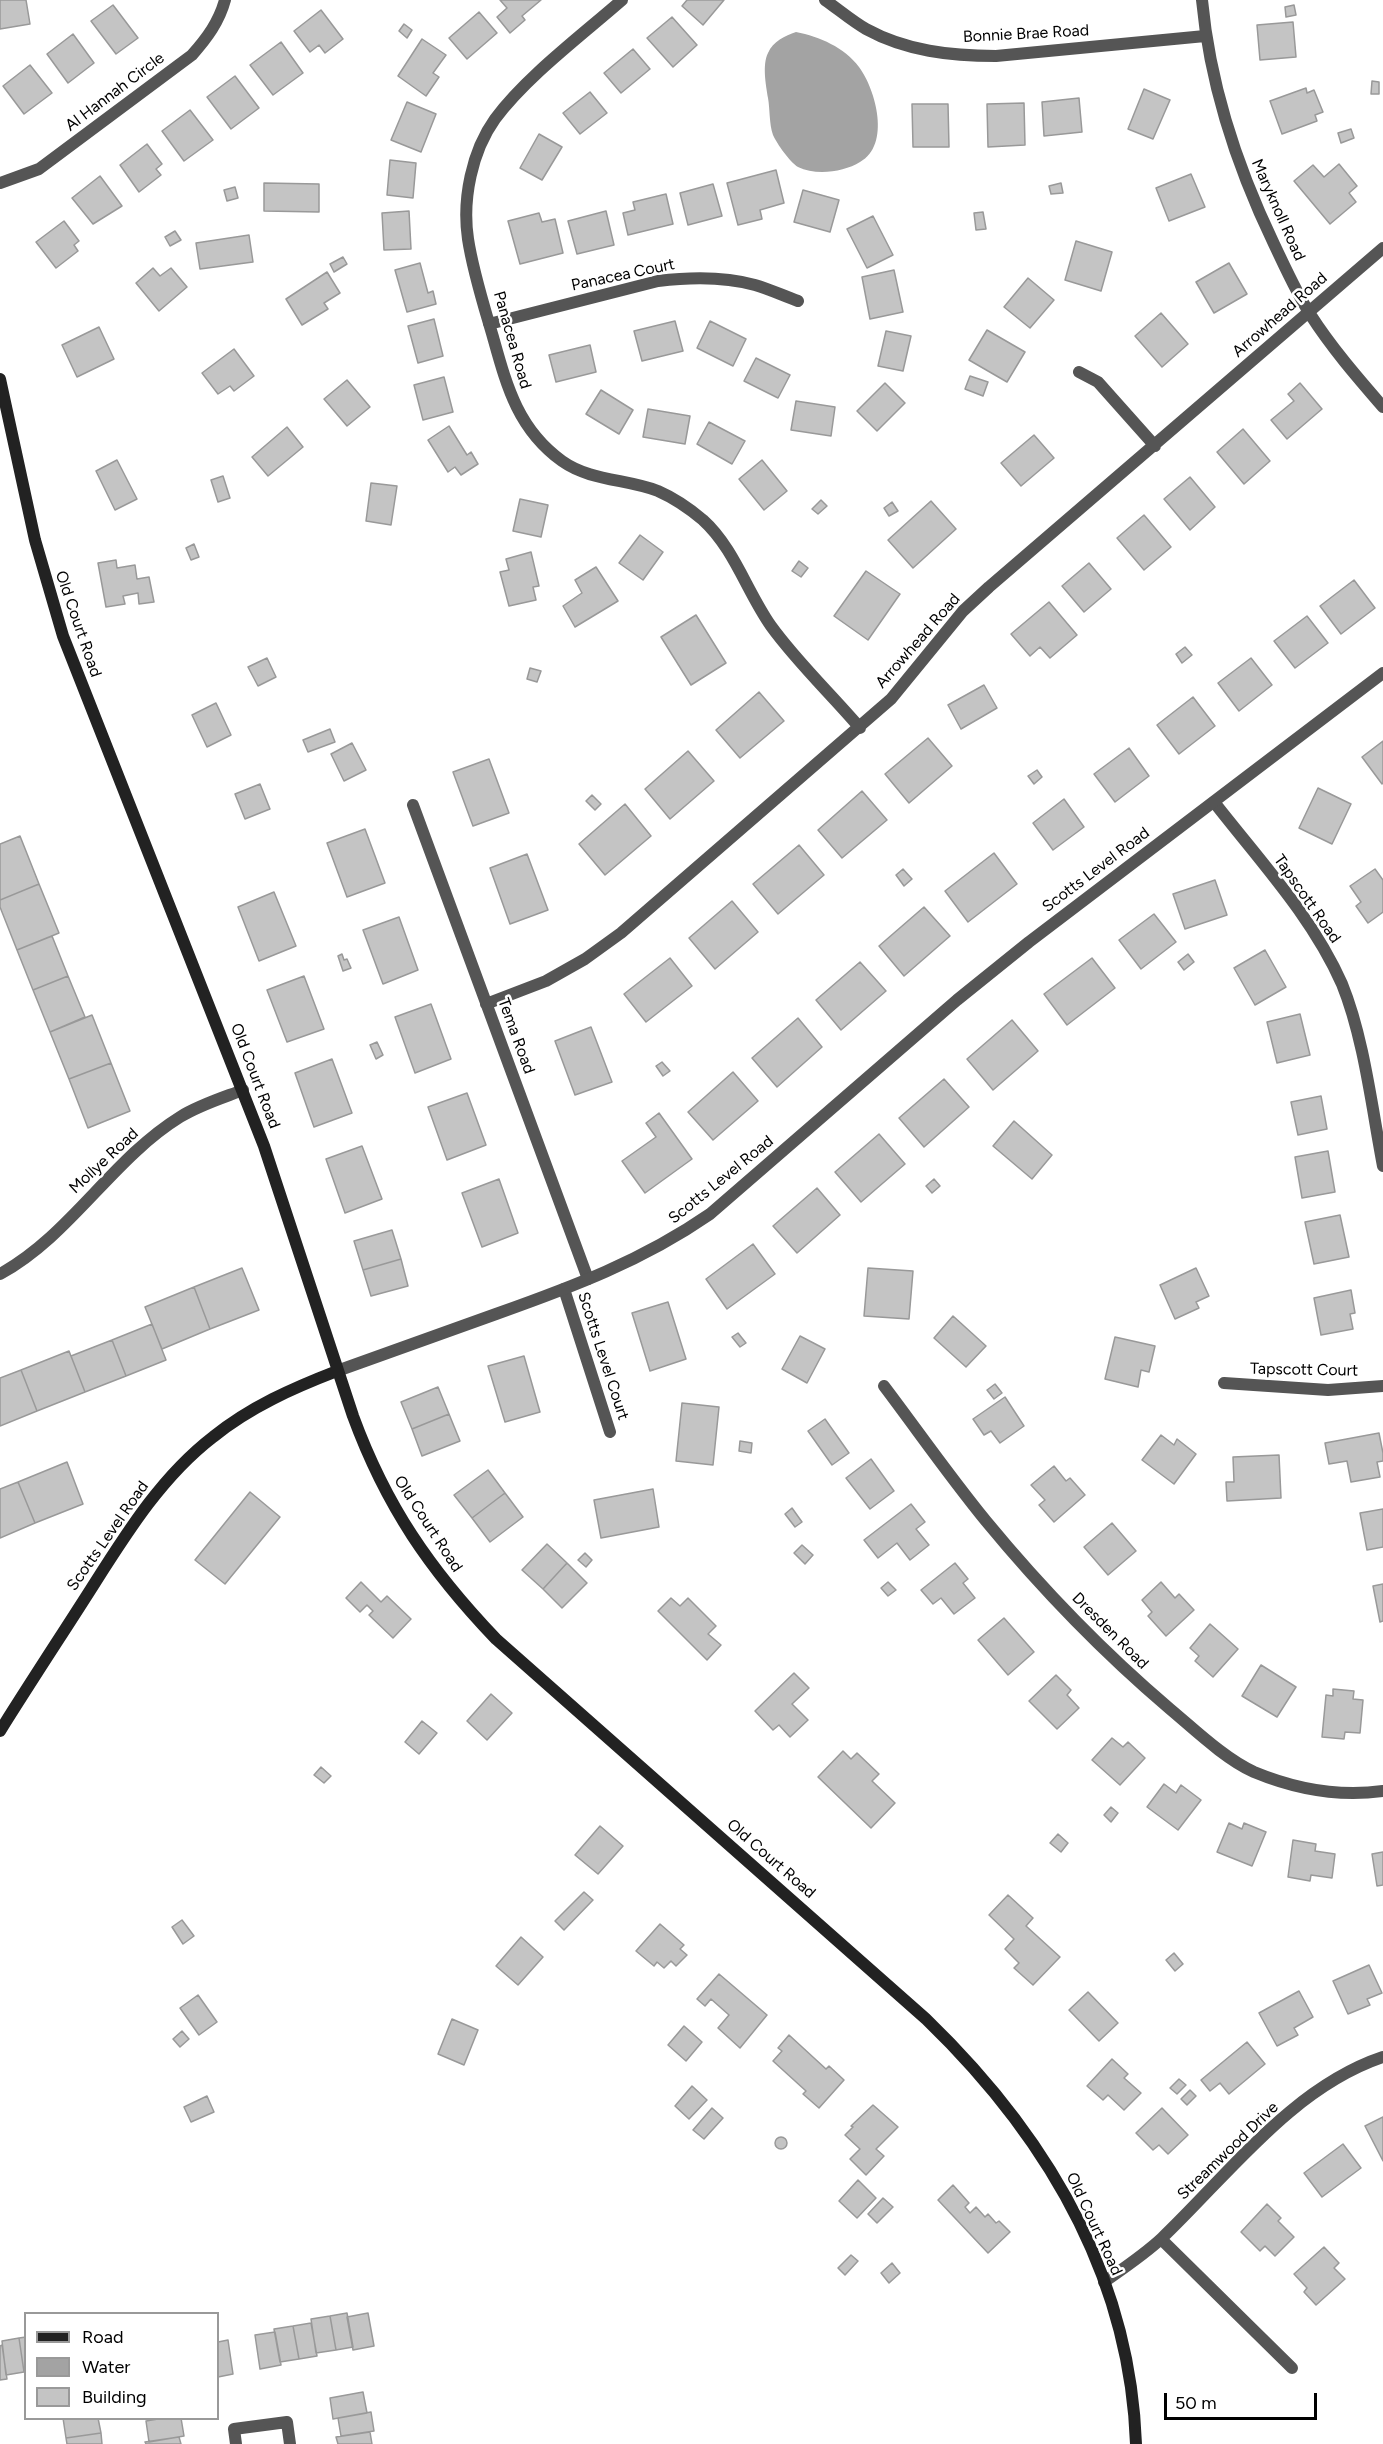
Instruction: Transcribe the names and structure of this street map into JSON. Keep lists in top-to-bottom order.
{
  "streets": {
    "main road": ["Old Court Road", "Scotts Level Road"],
    "street": [
      "Bonnie Brae Road",
      "Al Hannah Circle",
      "Maryknoll Road",
      "Panacea Court",
      "Arrowhead Road",
      "Panacea Road",
      "Tapscott Road",
      "Tema Road",
      "Mollye Road",
      "Scotts Level Court",
      "Tapscott Court",
      "Dresden Road",
      "Streamwood Drive"
    ]
  },
  "crossings": [
    ["Bonnie Brae Road", "Maryknoll Road"],
    ["Maryknoll Road", "Arrowhead Road"],
    ["Panacea Court", "Panacea Road"],
    ["Arrowhead Road", "Panacea Road"],
    ["Arrowhead Road", "Tema Road"],
    ["Old Court Road", "Scotts Level Road"],
    ["Old Court Road", "Mollye Road"],
    ["Old Court Road", "Streamwood Drive"],
    ["Scotts Level Road", "Tapscott Road"],
    ["Scotts Level Road", "Tema Road"],
    ["Scotts Level Road", "Scotts Level Court"]
  ],
  "legend": ["Road", "Water", "Building"],
  "scale_bar": "50 m"
}
